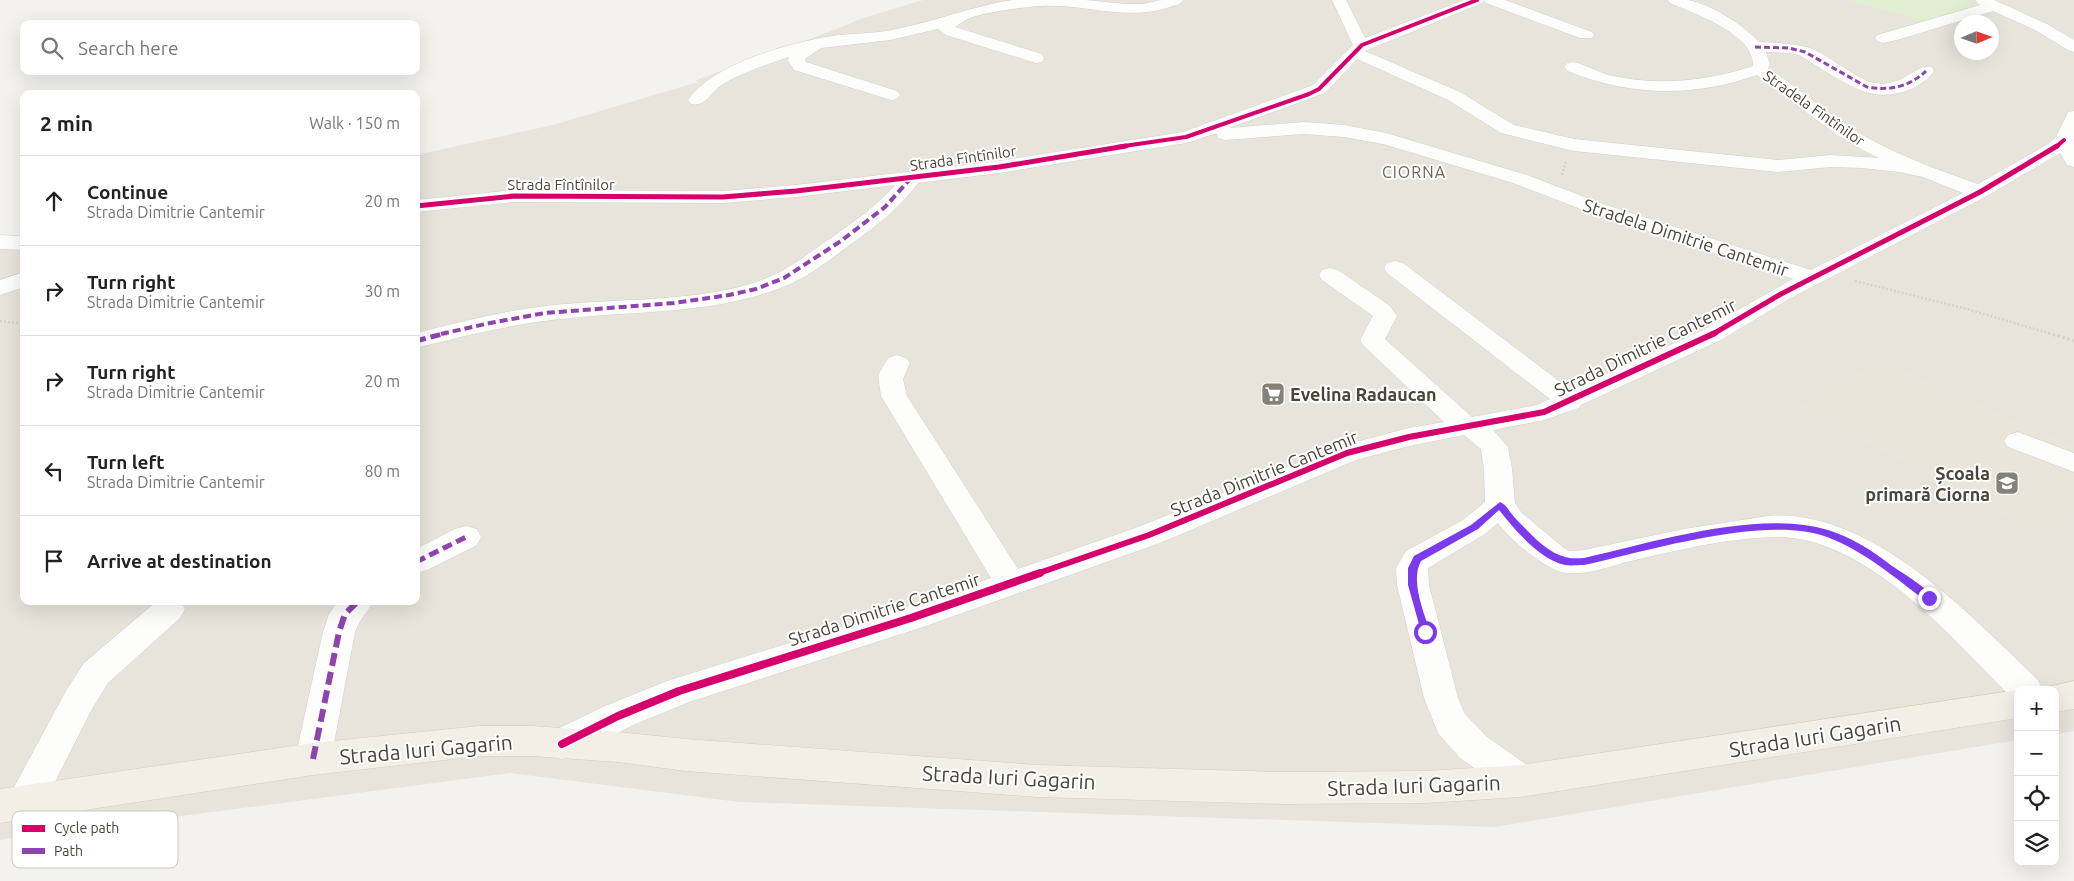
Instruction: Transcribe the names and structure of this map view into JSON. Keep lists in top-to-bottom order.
{
  "streets": {
    "main road": ["Strada Iuri Gagarin"],
    "street": [
      "Stradela Fîntînilor",
      "Strada Fîntînilor",
      "Stradela Dimitrie Cantemir",
      "Strada Dimitrie Cantemir"
    ]
  },
  "crossings": [
    ["Stradela Fîntînilor", "Strada Dimitrie Cantemir"],
    ["Strada Fîntînilor", "Stradela Dimitrie Cantemir"],
    ["Stradela Dimitrie Cantemir", "Strada Dimitrie Cantemir"],
    ["Strada Dimitrie Cantemir", "Strada Iuri Gagarin"]
  ],
  "districts": ["CIORNA"],
  "places": {
    "supermarket": ["Evelina Radaucan"],
    "school or university": ["Școala primară Ciorna"]
  },
  "legend": ["Cycle path", "Path"],
  "north": "right",
  "page": {
    "search": "Search here",
    "heading": ["2 min", "Walk · 150 m"],
    "list": [
      ["Continue", "Strada Dimitrie Cantemir", "20 m"],
      ["Turn right", "Strada Dimitrie Cantemir", "30 m"],
      ["Turn right", "Strada Dimitrie Cantemir", "20 m"],
      ["Turn left", "Strada Dimitrie Cantemir", "80 m"],
      "Arrive at destination"
    ],
    "map_buttons": ["+", "−"]
  }
}
